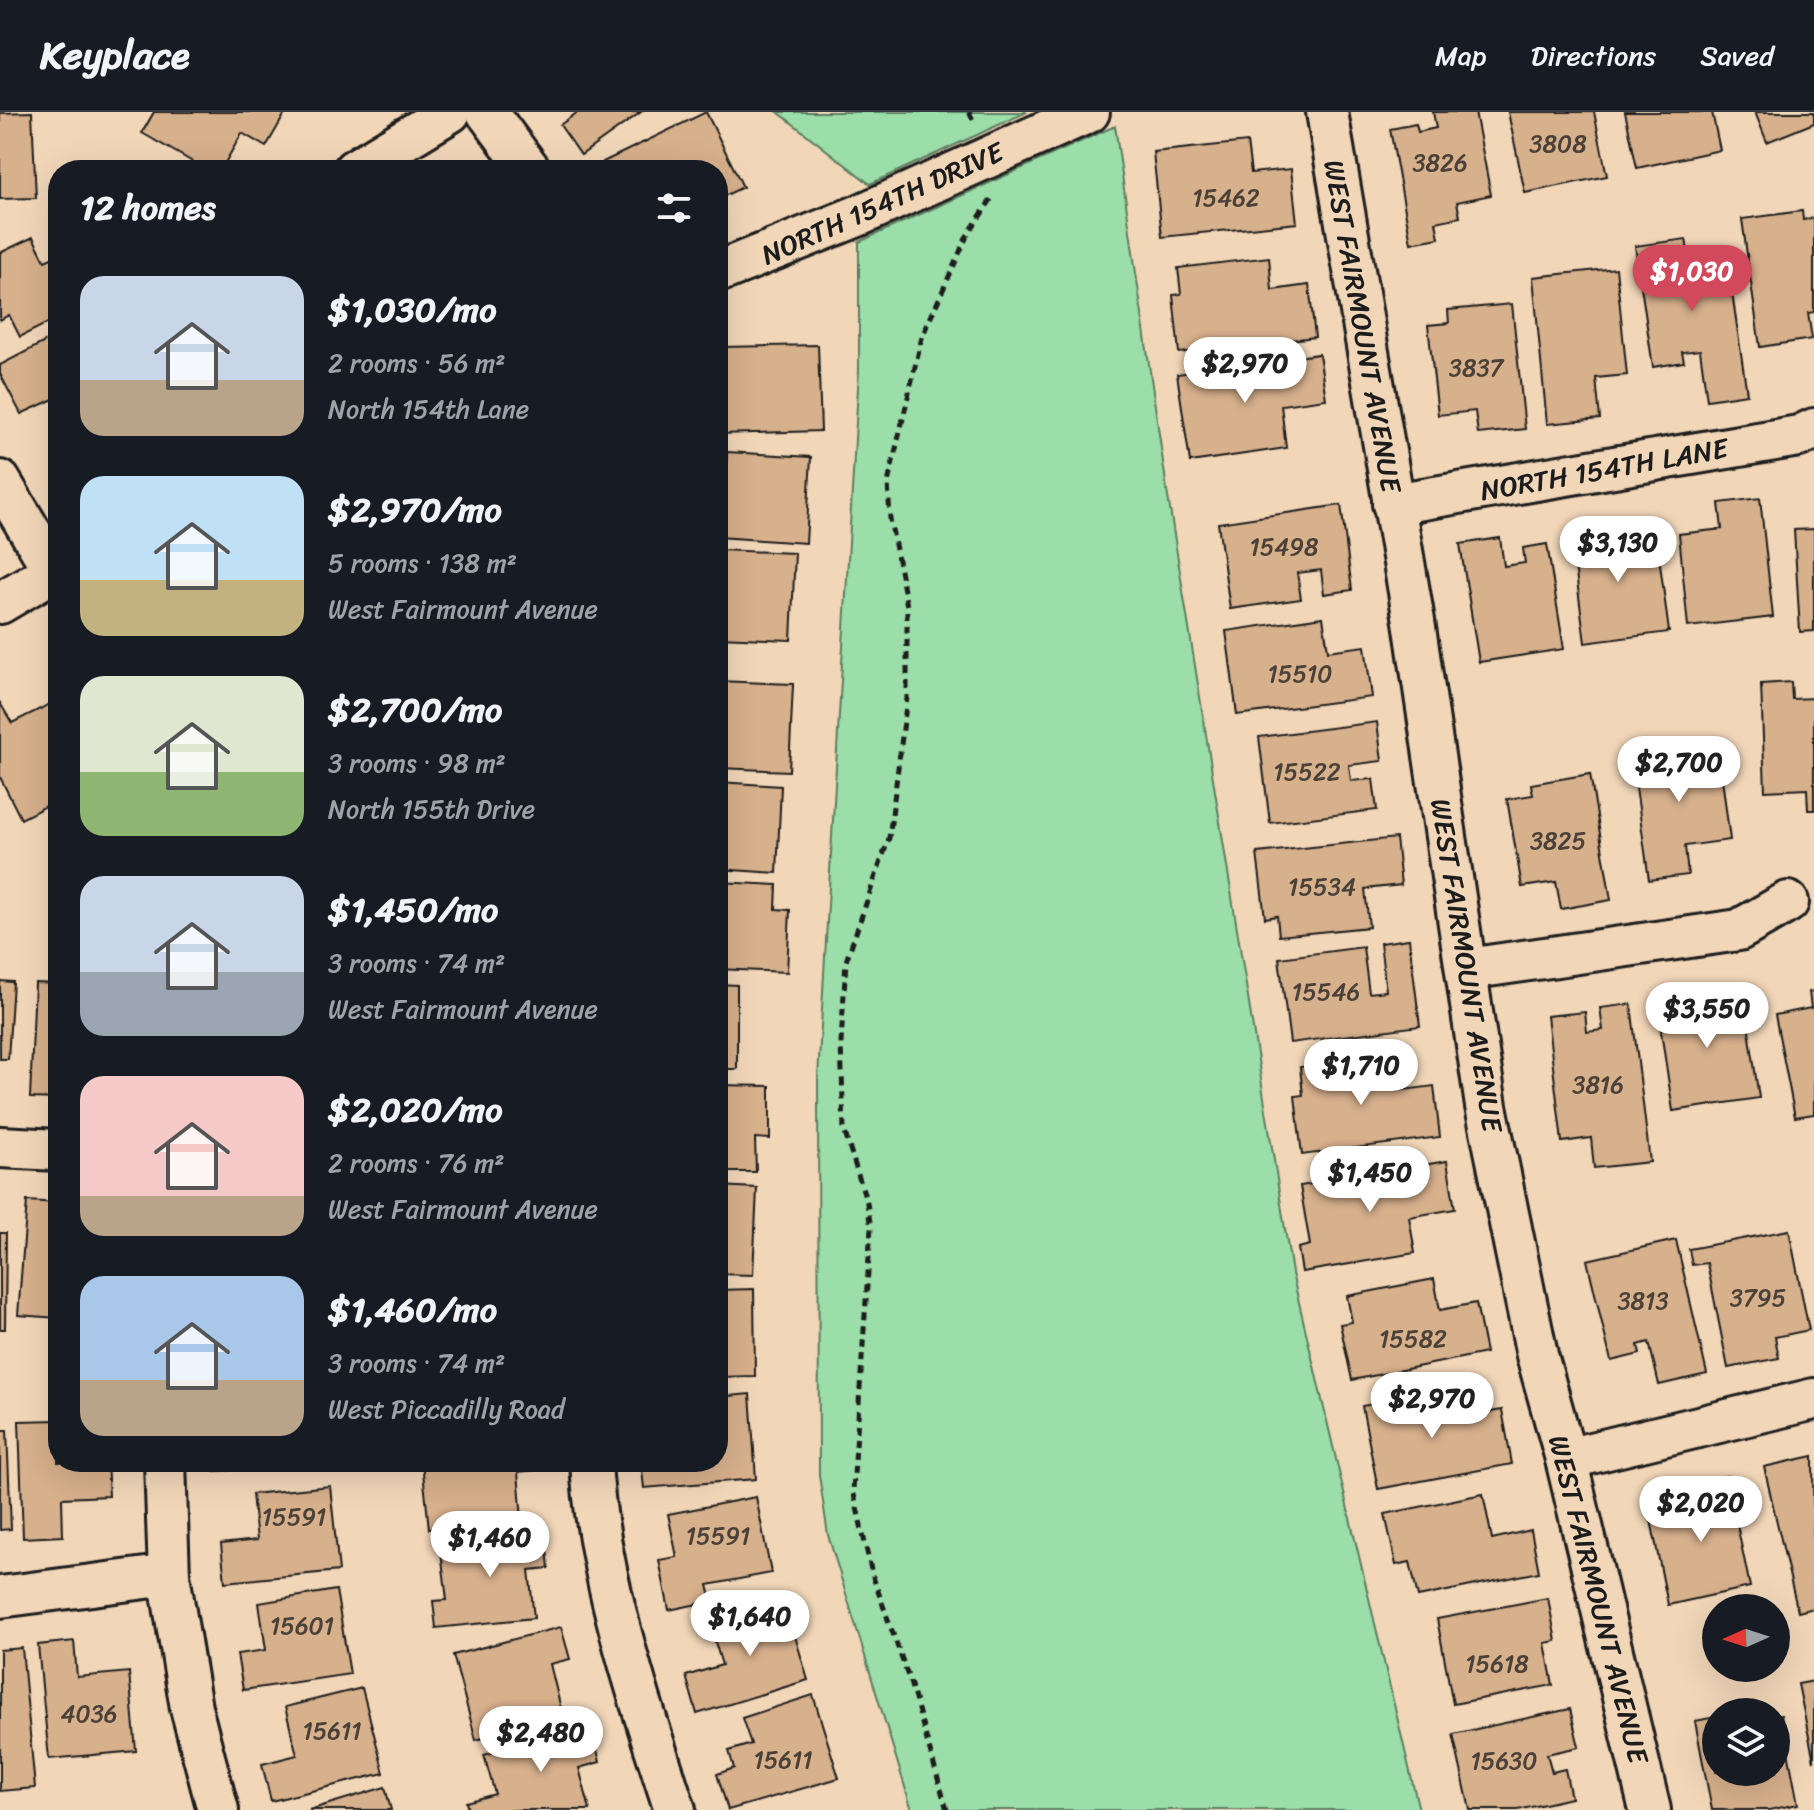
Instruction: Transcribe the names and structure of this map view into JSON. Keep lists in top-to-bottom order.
{
  "streets": {
    "street": ["NORTH 154TH DRIVE", "WEST FAIRMOUNT AVENUE", "NORTH 154TH LANE"]
  },
  "crossings": [
    ["WEST FAIRMOUNT AVENUE", "NORTH 154TH LANE"]
  ],
  "house_numbers": [
    "3808",
    "3826",
    "15462",
    "3837",
    "15498",
    "15510",
    "15522",
    "3825",
    "15534",
    "15546",
    "3816",
    "3795",
    "3813",
    "15582",
    "15591",
    "15591",
    "15601",
    "15618",
    "4036",
    "15611",
    "15611",
    "15630"
  ],
  "north": "left",
  "page": {
    "header": "Keyplace",
    "nav": ["Map", "Directions", "Saved"],
    "heading": "12 homes",
    "price": [
      "$1,030",
      "$2,970",
      "$3,130",
      "$2,700",
      "$3,550",
      "$1,710",
      "$1,450",
      "$2,970",
      "$2,020",
      "$1,460",
      "$1,640",
      "$2,480"
    ],
    "list": [
      {
        "name": "$1,030/mo",
        "note": "2 rooms · 56 m² · North 154th Lane"
      },
      {
        "name": "$2,970/mo",
        "note": "5 rooms · 138 m² · West Fairmount Avenue"
      },
      {
        "name": "$2,700/mo",
        "note": "3 rooms · 98 m² · North 155th Drive"
      },
      {
        "name": "$1,450/mo",
        "note": "3 rooms · 74 m² · West Fairmount Avenue"
      },
      {
        "name": "$2,020/mo",
        "note": "2 rooms · 76 m² · West Fairmount Avenue"
      },
      {
        "name": "$1,460/mo",
        "note": "3 rooms · 74 m² · West Piccadilly Road"
      }
    ]
  }
}
